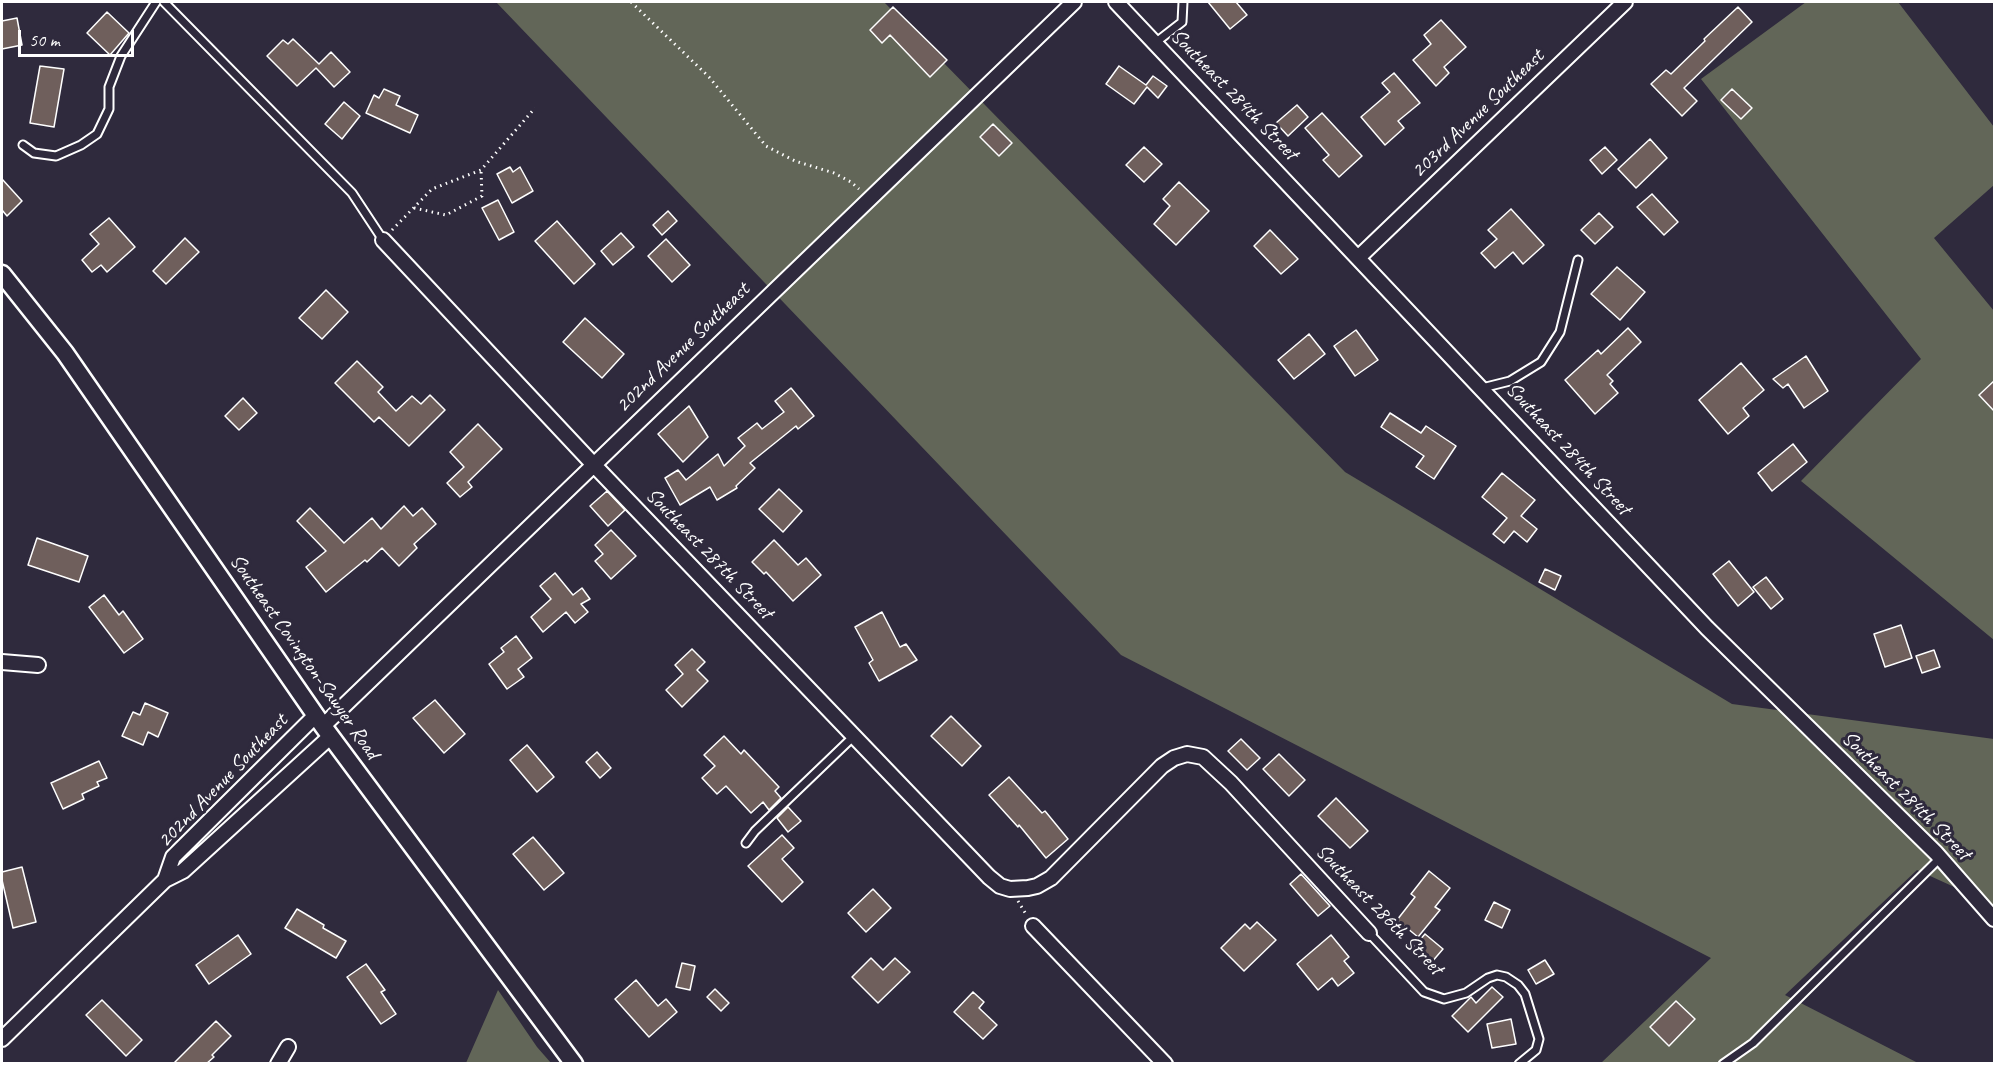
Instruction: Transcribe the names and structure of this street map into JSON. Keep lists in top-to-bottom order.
{
  "streets": {
    "street": [
      "Southeast 284th Street",
      "203rd Avenue Southeast",
      "202nd Avenue Southeast",
      "Southeast 287th Street",
      "Southeast Covington-Sawyer Road",
      "Southeast 286th Street"
    ]
  },
  "crossings": [
    ["Southeast 284th Street", "203rd Avenue Southeast"],
    ["202nd Avenue Southeast", "Southeast 287th Street"],
    ["202nd Avenue Southeast", "Southeast Covington-Sawyer Road"],
    ["Southeast 287th Street", "Southeast 286th Street"]
  ],
  "scale_bar": "50 m"
}
